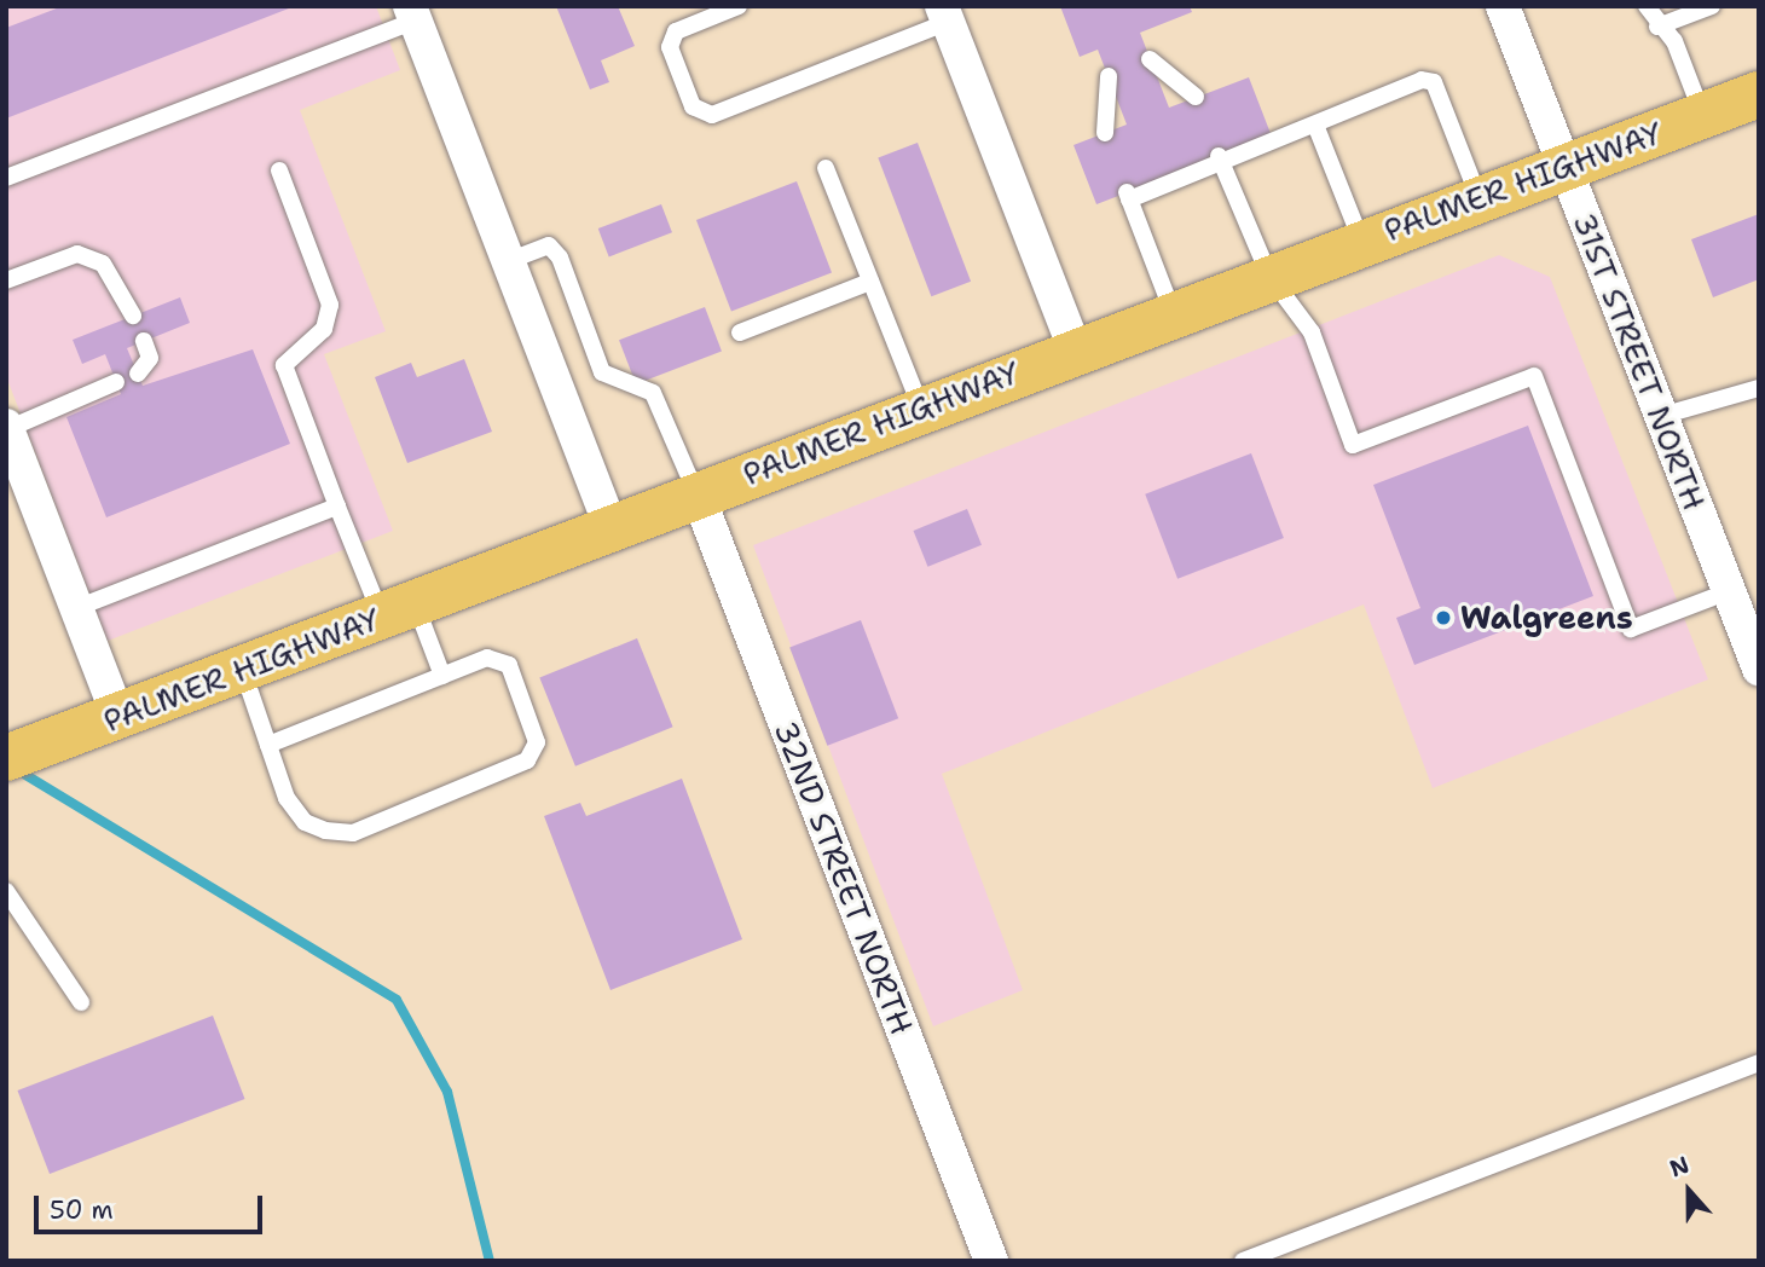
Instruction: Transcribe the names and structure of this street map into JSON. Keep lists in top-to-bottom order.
{
  "streets": {
    "main road": ["PALMER HIGHWAY"],
    "street": ["31ST STREET NORTH", "32ND STREET NORTH"]
  },
  "crossings": [
    ["PALMER HIGHWAY", "31ST STREET NORTH"],
    ["PALMER HIGHWAY", "32ND STREET NORTH"]
  ],
  "places": ["Walgreens"],
  "scale_bar": "50 m",
  "north": "top"
}
